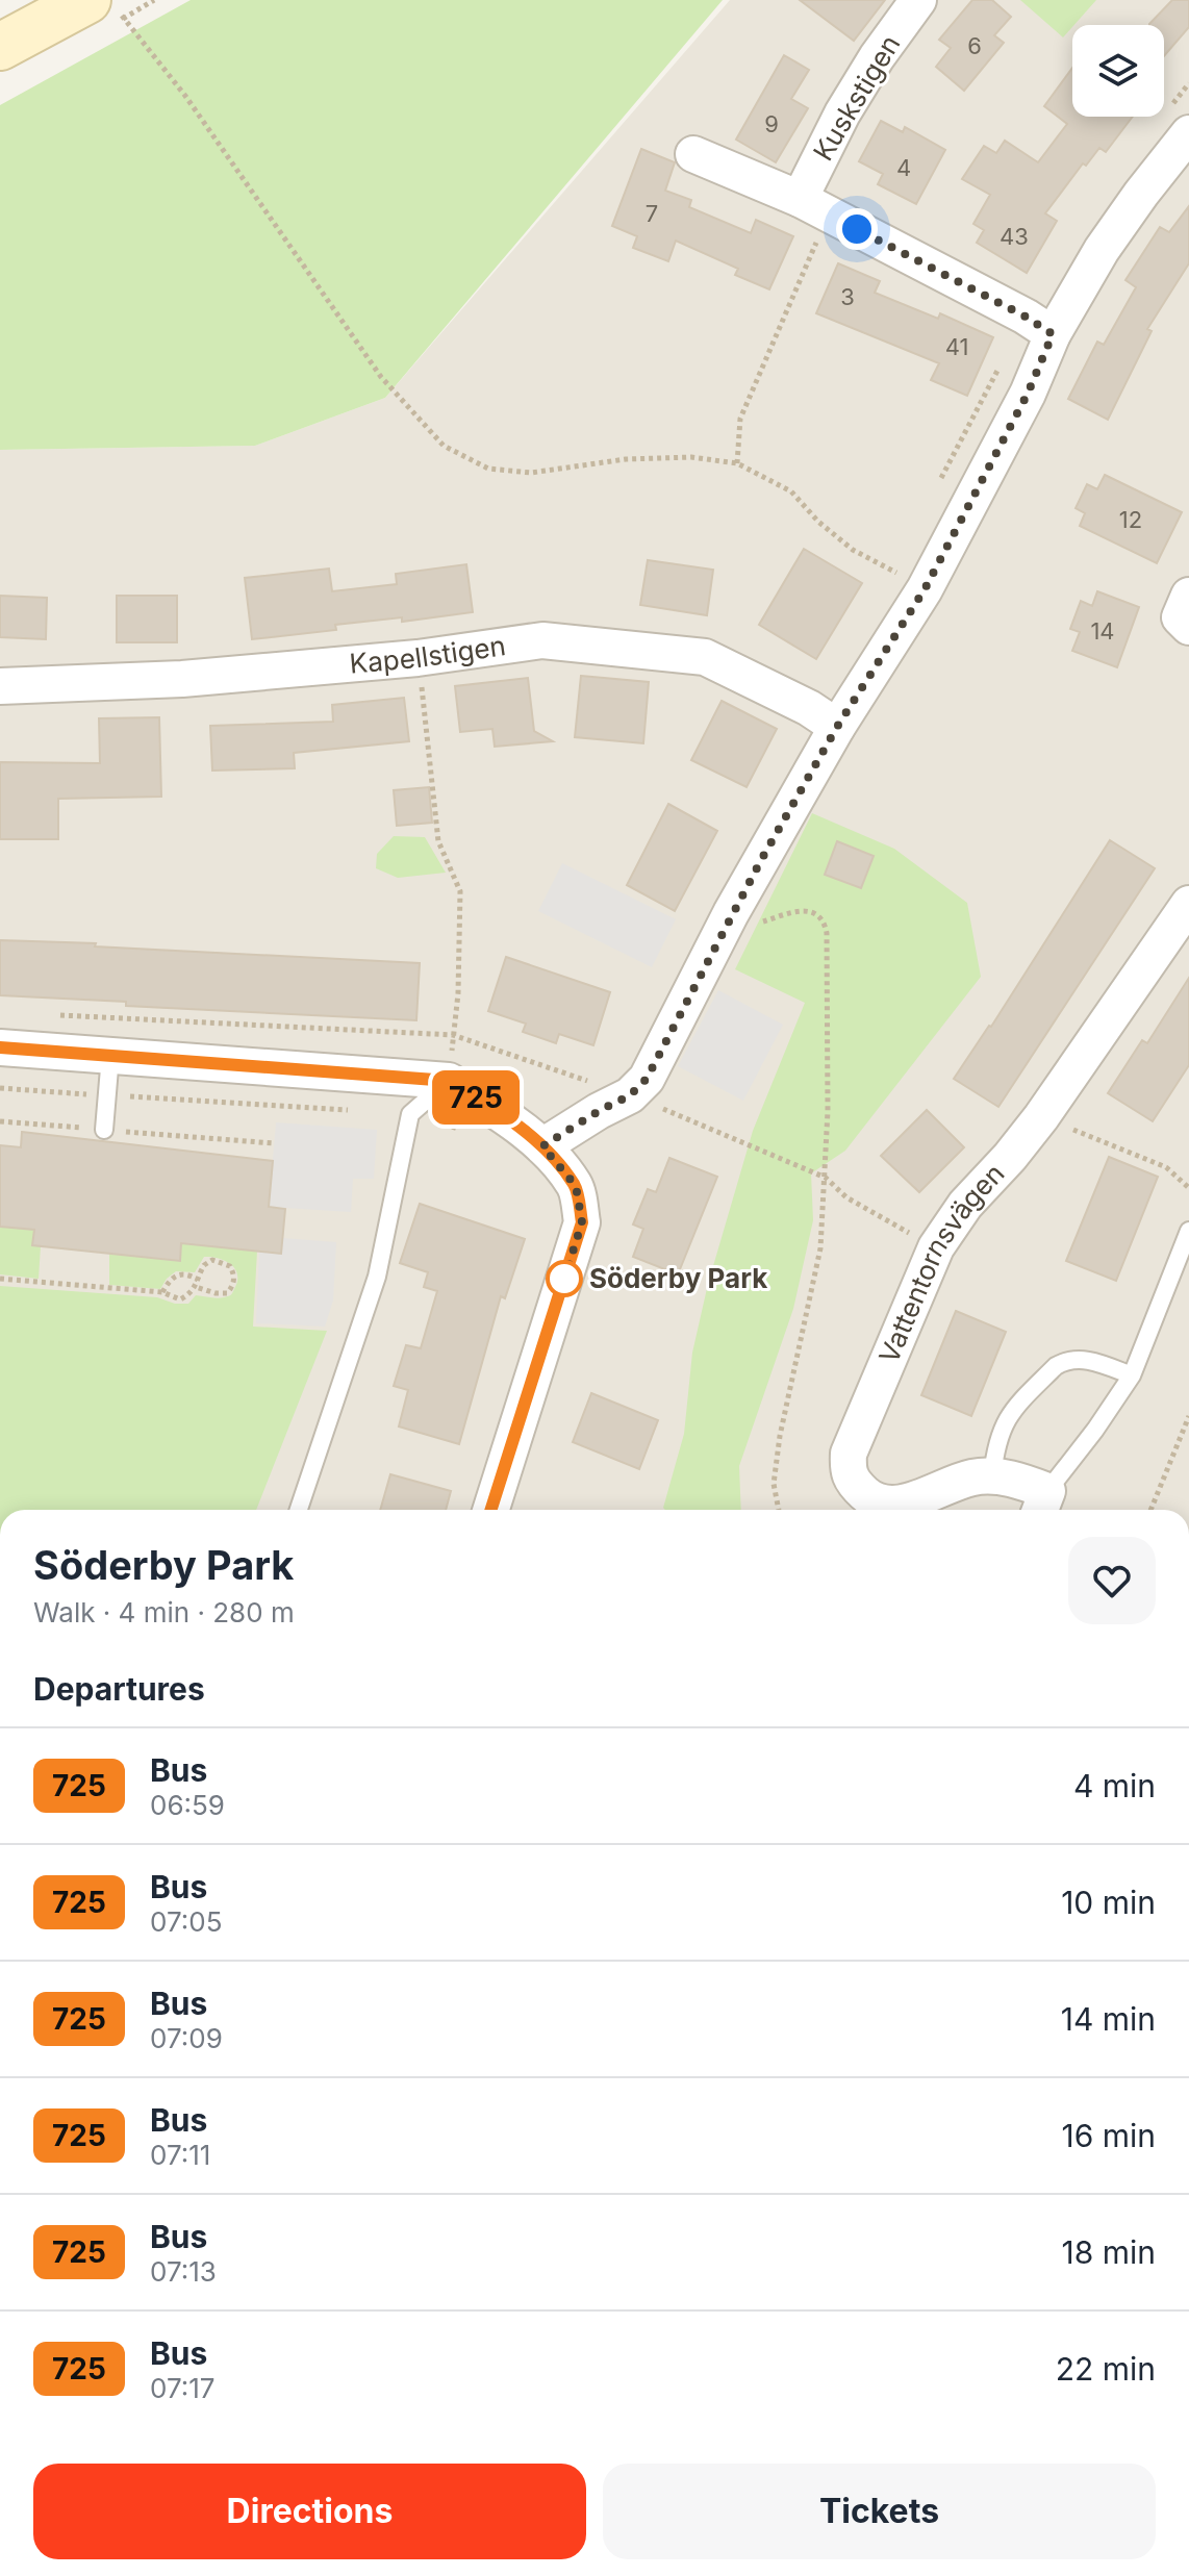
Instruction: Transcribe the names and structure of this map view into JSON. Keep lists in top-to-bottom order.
{
  "streets": {
    "street": ["Kuskstigen", "Kapellstigen", "Vattentornsvägen"]
  },
  "places": ["Söderby Park"],
  "lines": ["bus line 725"],
  "house_numbers": [
    "6",
    "9",
    "4",
    "7",
    "43",
    "3",
    "41",
    "12",
    "14"
  ],
  "page": {
    "on_map": "725",
    "heading": [
      ["Söderby Park", "Walk · 4 min · 280 m"],
      "Departures"
    ],
    "list": [
      {
        "mark": "725",
        "name": "Bus",
        "note": "06:59",
        "value": "4 min"
      },
      {
        "mark": "725",
        "name": "Bus",
        "note": "07:05",
        "value": "10 min"
      },
      {
        "mark": "725",
        "name": "Bus",
        "note": "07:09",
        "value": "14 min"
      },
      {
        "mark": "725",
        "name": "Bus",
        "note": "07:11",
        "value": "16 min"
      },
      {
        "mark": "725",
        "name": "Bus",
        "note": "07:13",
        "value": "18 min"
      },
      {
        "mark": "725",
        "name": "Bus",
        "note": "07:17",
        "value": "22 min"
      }
    ],
    "buttons": ["Directions", "Tickets"]
  }
}
